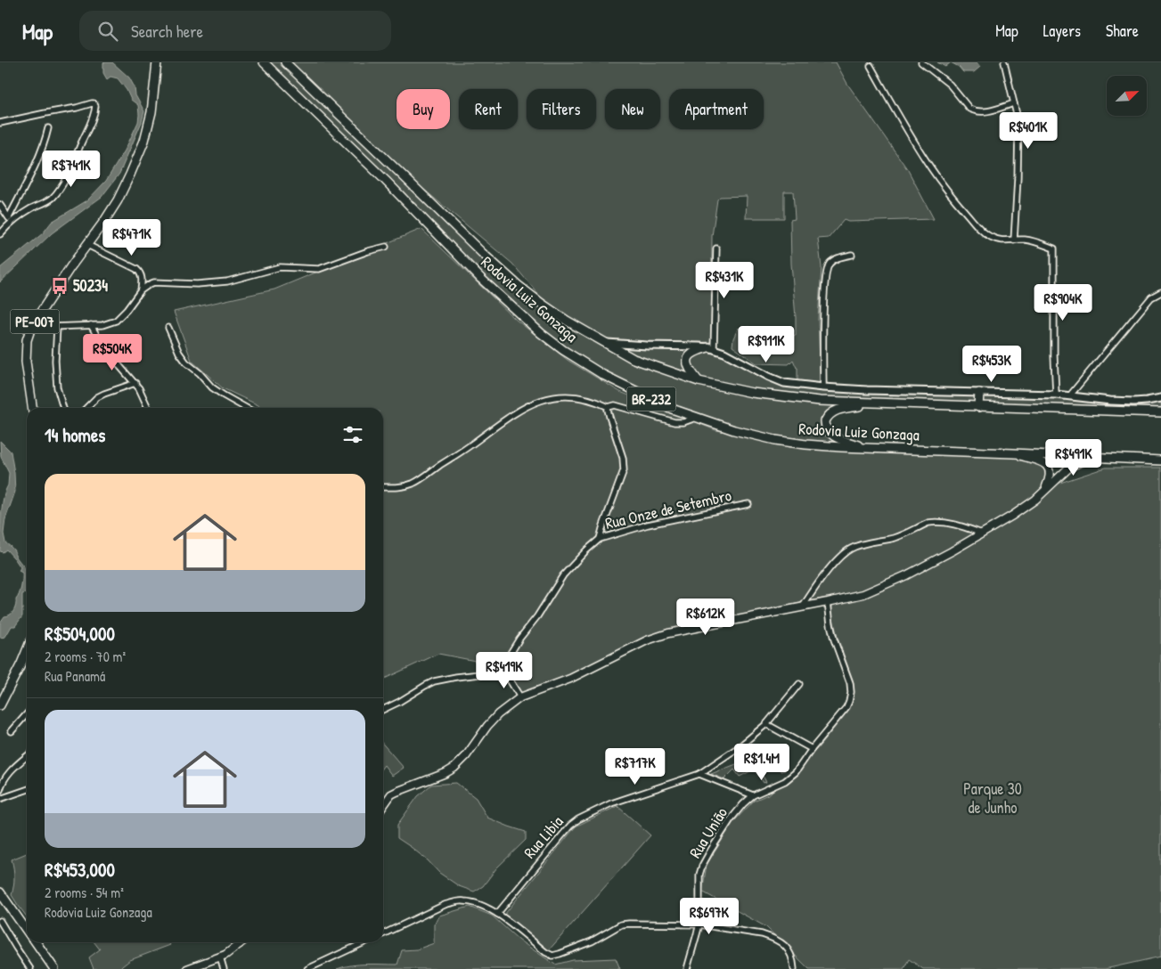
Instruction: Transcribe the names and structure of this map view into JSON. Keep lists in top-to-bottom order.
{
  "streets": {
    "main road": ["Rodovia Luiz Gonzaga", "PE-007", "BR-232"],
    "street": ["Rua Onze de Setembro", "Rua União", "Rua Libia"]
  },
  "crossings": [
    ["Rodovia Luiz Gonzaga", "BR-232"]
  ],
  "parks": ["Parque 30 de Junho"],
  "places": {
    "bus stop": ["50234"]
  },
  "north": "top right",
  "page": {
    "header": "Map",
    "search": "Search here",
    "nav": ["Map", "Layers", "Share"],
    "chip": [
      "Buy",
      "Rent",
      "Filters",
      "New",
      "Apartment"
    ],
    "price": [
      "R$401K",
      "R$741K",
      "R$471K",
      "R$431K",
      "R$904K",
      "R$911K",
      "R$504K",
      "R$453K",
      "R$491K",
      "R$612K",
      "R$419K",
      "R$1.4M",
      "R$717K",
      "R$697K"
    ],
    "heading": "14 homes",
    "list": [
      {
        "name": "R$504,000",
        "note": "2 rooms · 70 m² · Rua Panamá"
      },
      {
        "name": "R$453,000",
        "note": "2 rooms · 54 m² · Rodovia Luiz Gonzaga"
      }
    ]
  }
}
